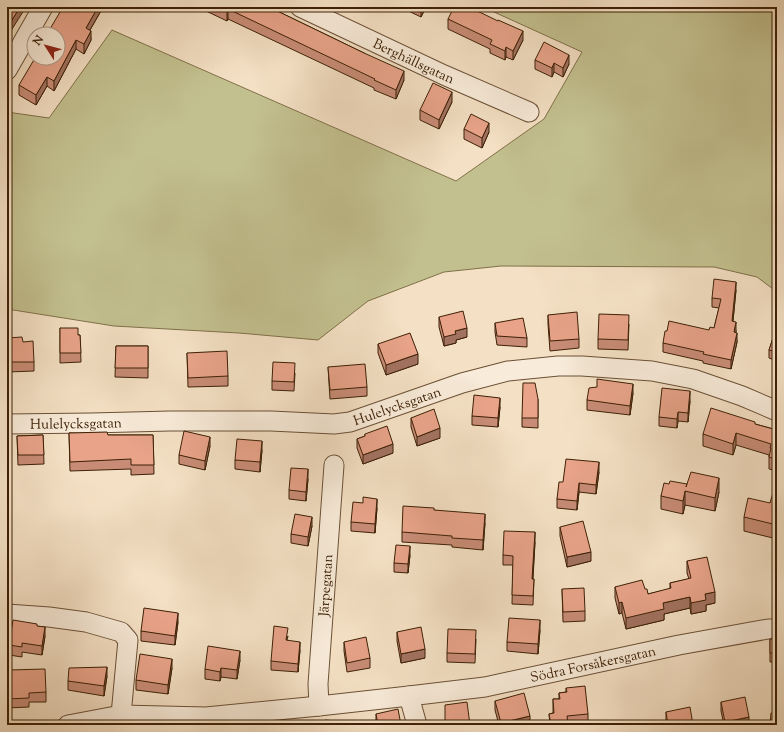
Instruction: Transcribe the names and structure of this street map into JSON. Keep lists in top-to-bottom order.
{
  "streets": {
    "street": [
      "Berghällsgatan",
      "Hulelycksgatan",
      "Järpegatan",
      "Södra Forsåkersgatan"
    ]
  },
  "crossings": [
    ["Järpegatan", "Södra Forsåkersgatan"]
  ],
  "north": "top left"
}
